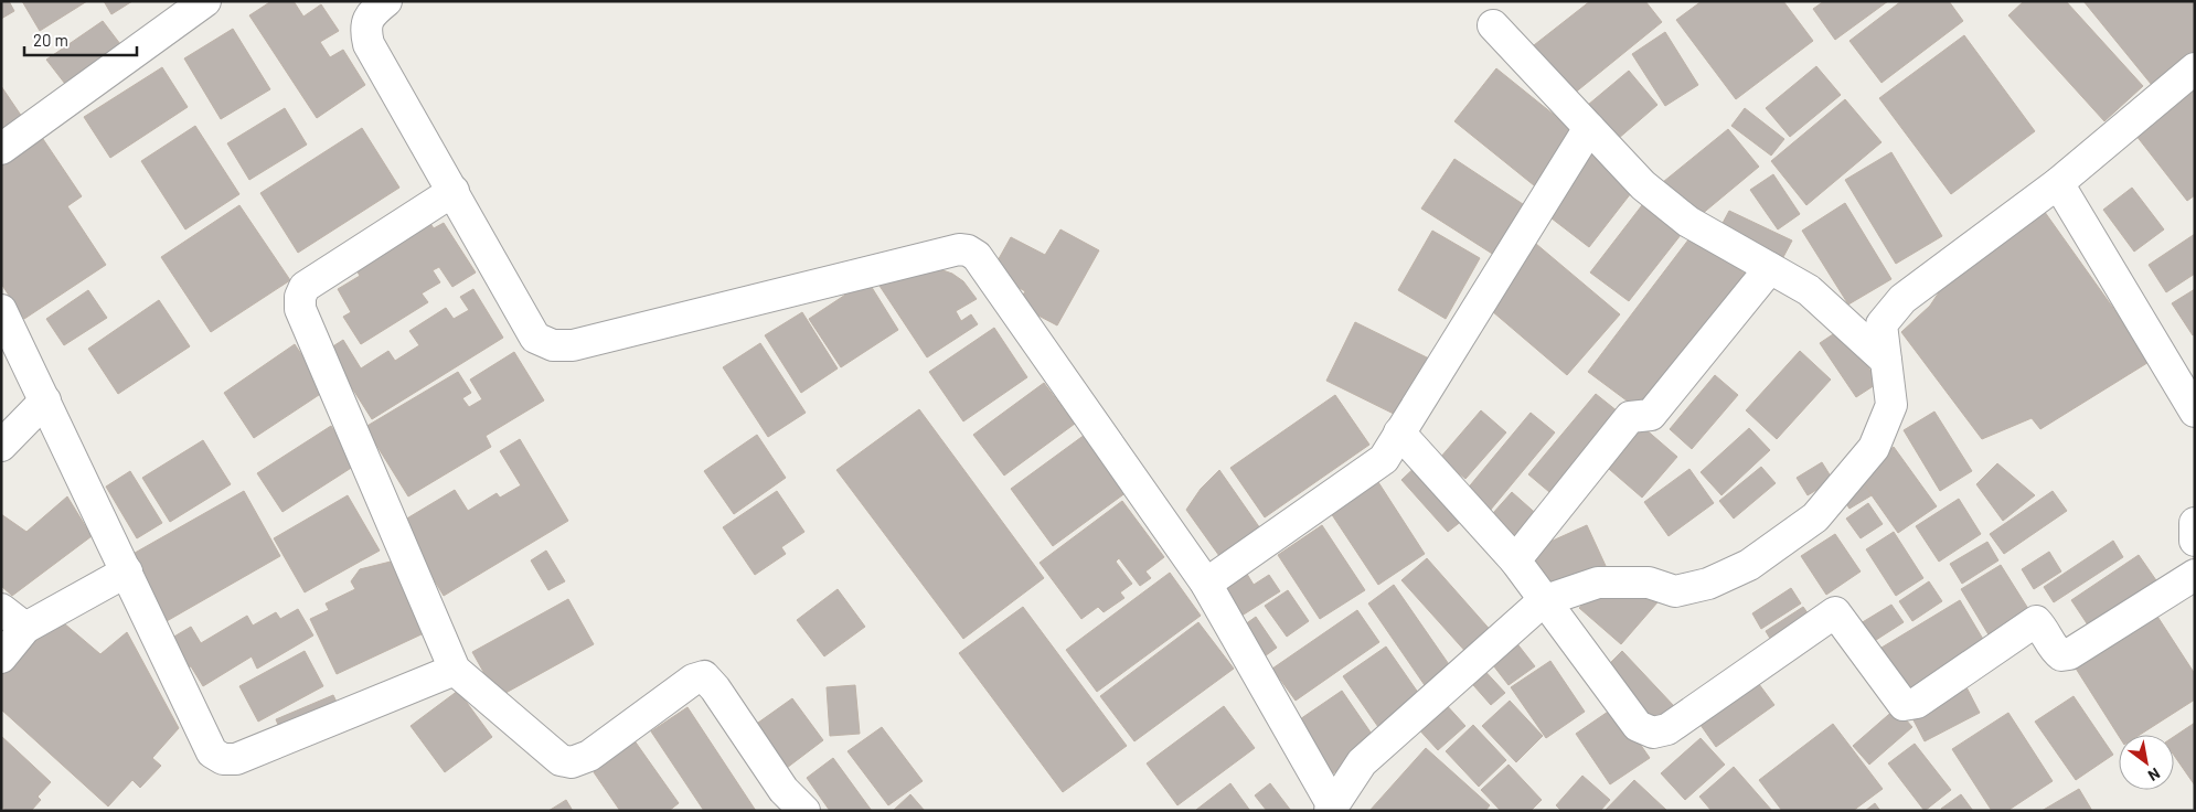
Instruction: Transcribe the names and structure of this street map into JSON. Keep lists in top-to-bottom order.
{
  "scale_bar": "20 m",
  "north": "bottom right"
}
